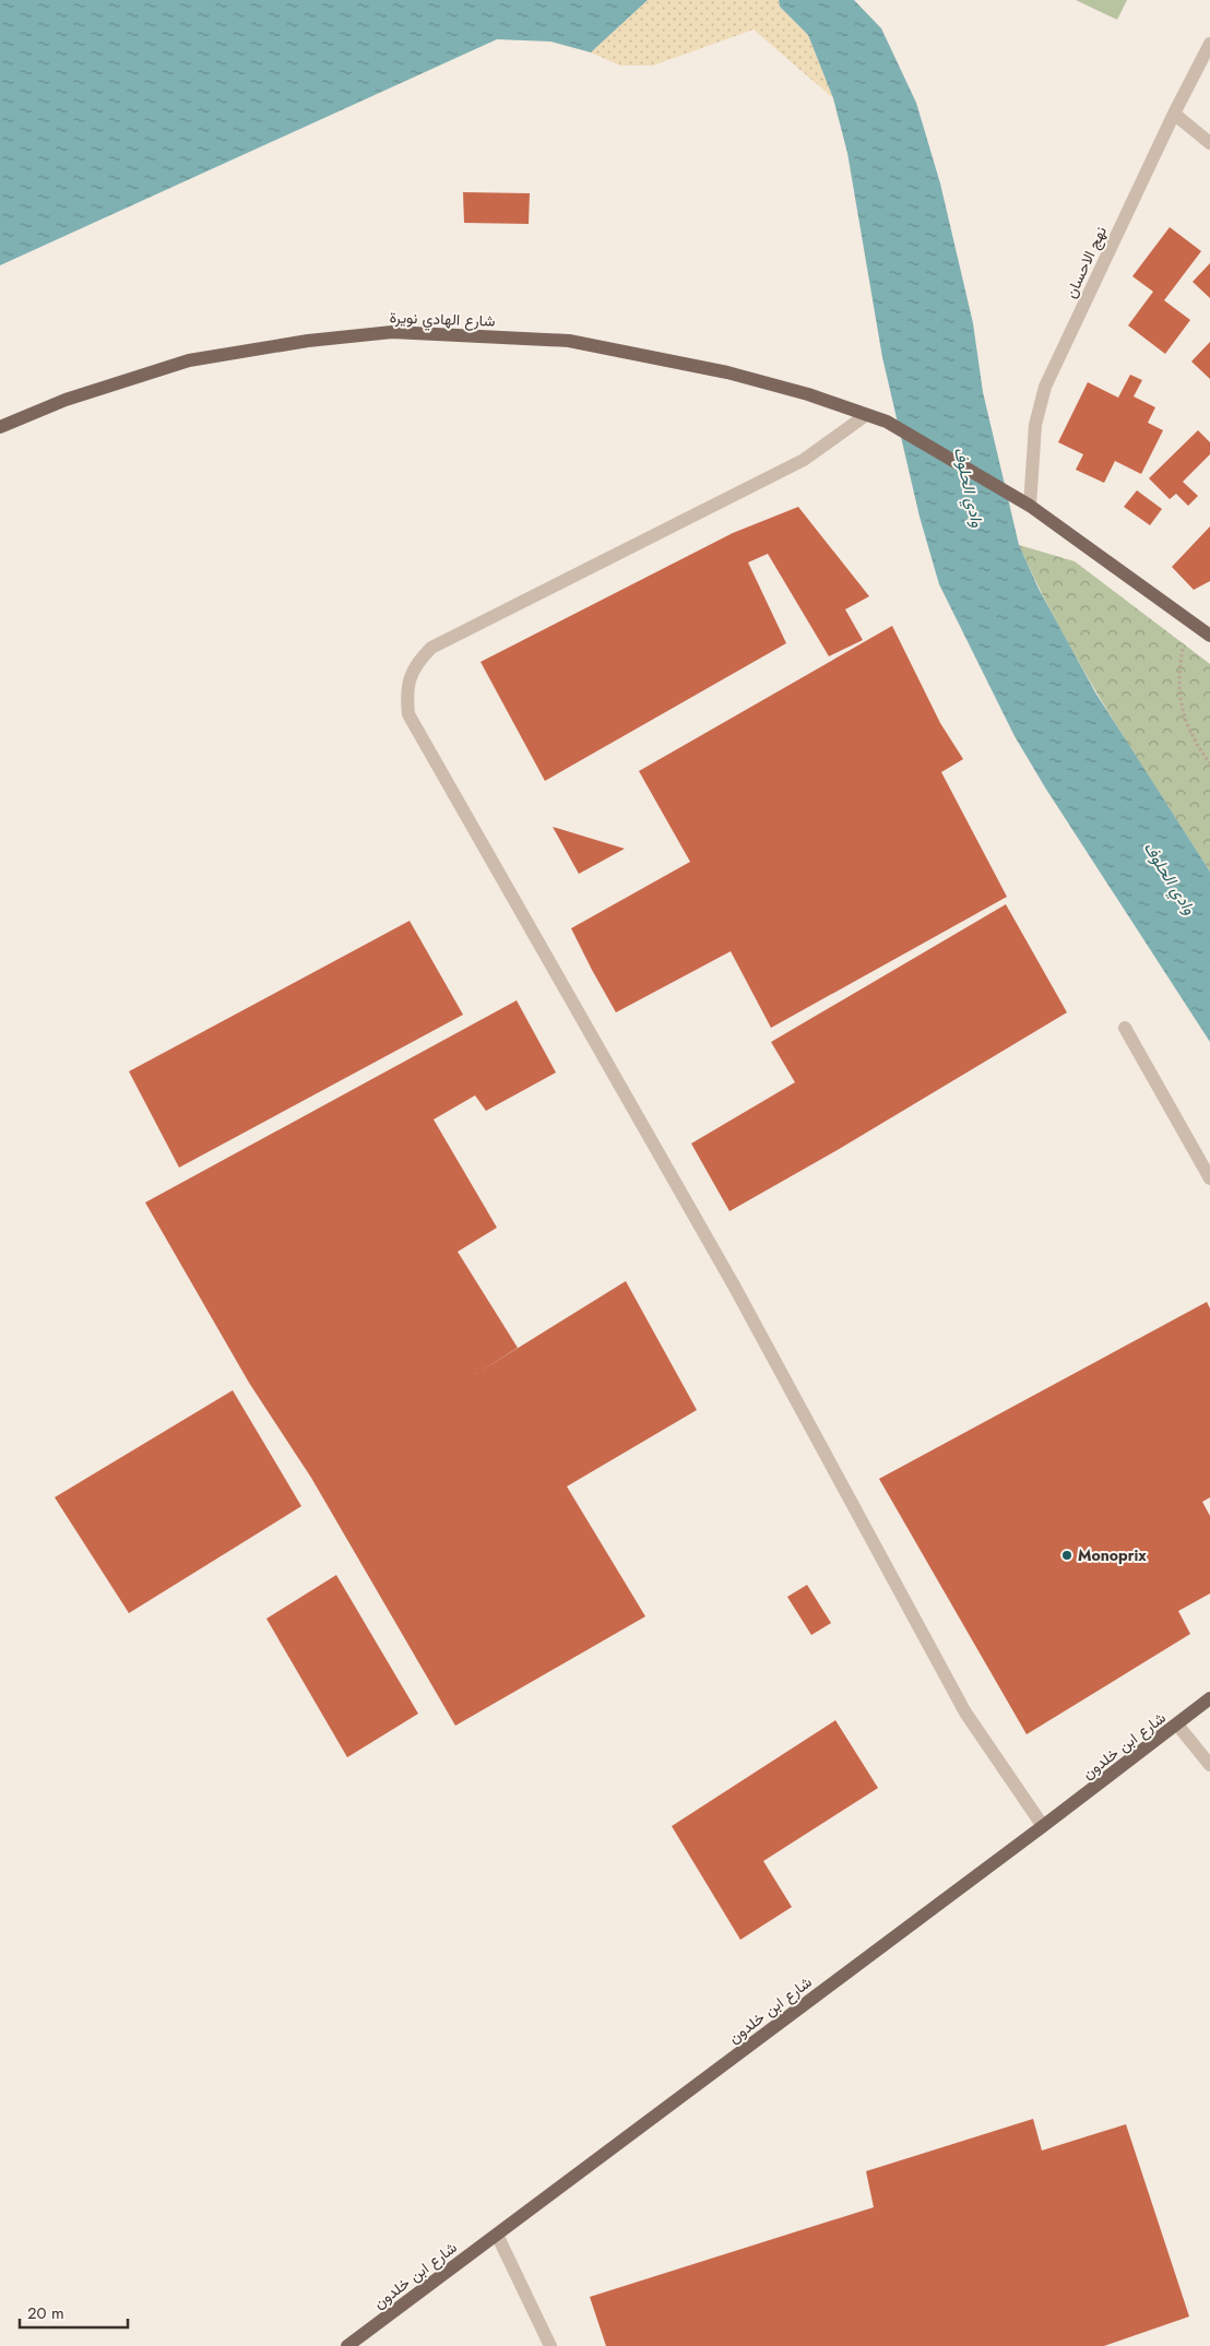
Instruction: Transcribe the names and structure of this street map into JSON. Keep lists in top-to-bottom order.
{
  "streets": {
    "main road": ["شارع الهادي نويرة", "شارع ابن خلدون"],
    "street": ["نهج الاحسان"]
  },
  "crossings": [
    ["نهج الاحسان", "شارع الهادي نويرة"]
  ],
  "water": ["وادي الحلوف"],
  "places": ["Monoprix"],
  "scale_bar": "20 m"
}
